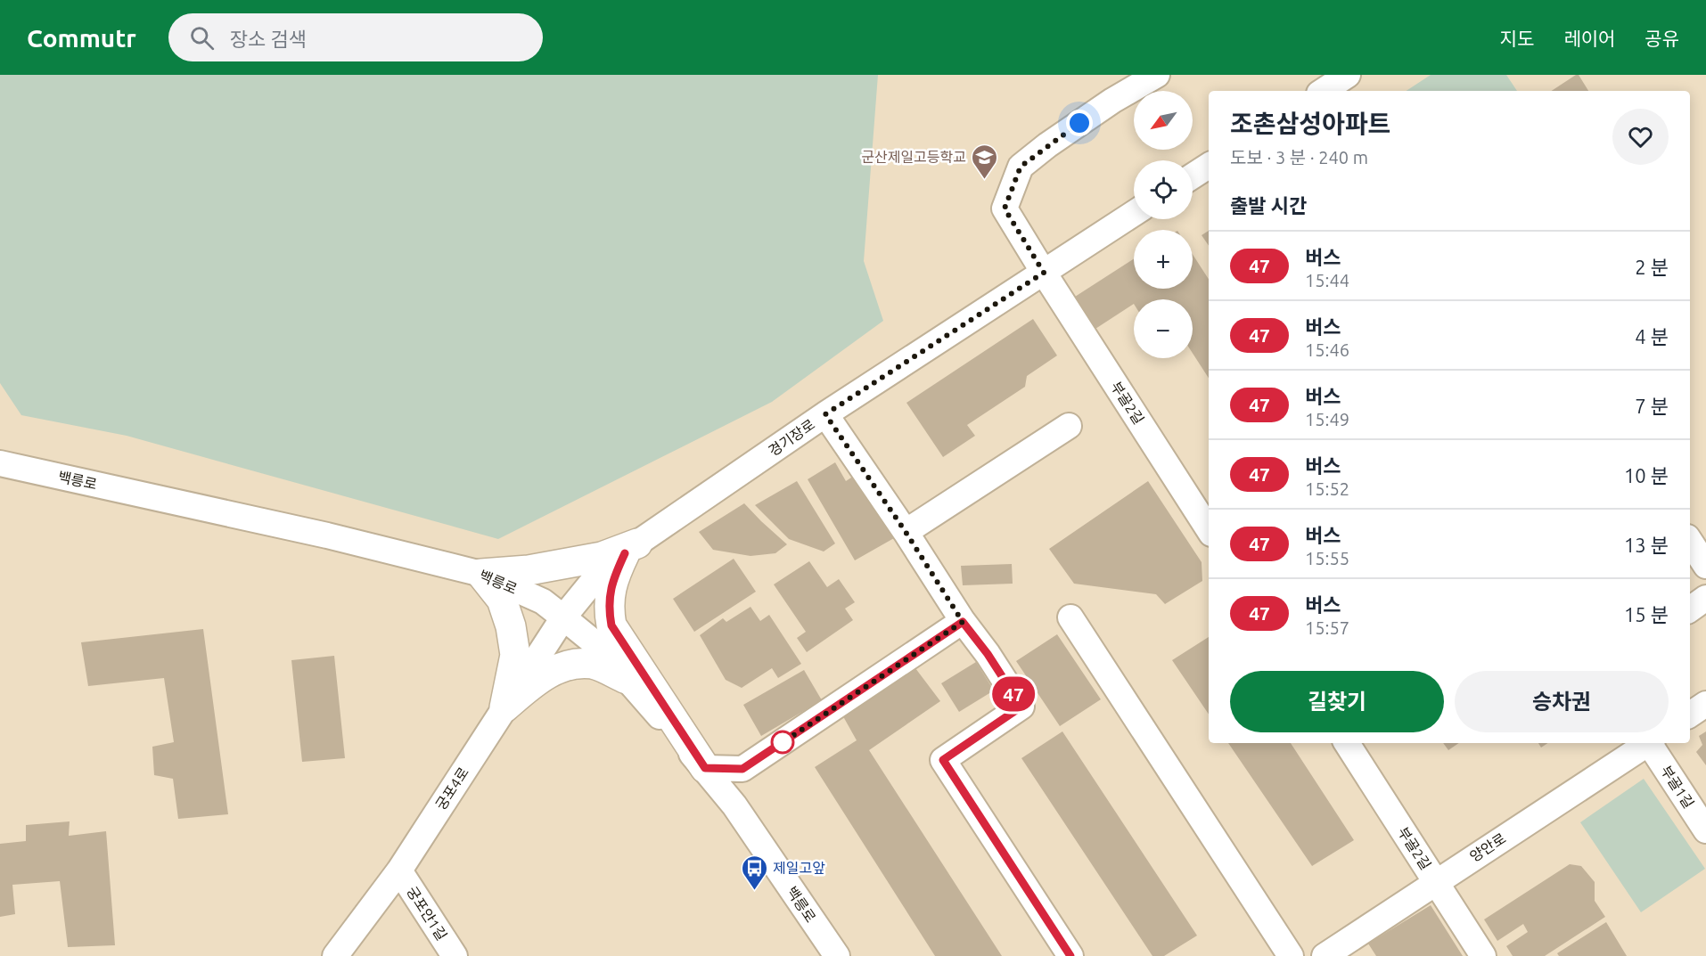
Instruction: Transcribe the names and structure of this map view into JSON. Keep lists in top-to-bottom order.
{
  "streets": {
    "street": [
      "부골2길",
      "경기장로",
      "백릉로",
      "부골1길",
      "궁포4로",
      "양안로",
      "궁포안1길"
    ]
  },
  "crossings": [
    ["부골2길", "경기장로"],
    ["부골2길", "양안로"],
    ["경기장로", "백릉로"],
    ["경기장로", "궁포4로"],
    ["백릉로", "궁포4로"],
    ["궁포4로", "궁포안1길"]
  ],
  "places": {
    "school or university": ["군산제일고등학교"],
    "bus stop": ["제일고앞"]
  },
  "lines": ["bus line 47"],
  "north": "bottom left",
  "page": {
    "header": "Commutr",
    "search": "장소 검색",
    "nav": ["지도", "레이어", "공유"],
    "on_map": "47",
    "map_buttons": ["+", "−"],
    "heading": [
      ["조촌삼성아파트", "도보 · 3 분 · 240 m"],
      "출발 시간"
    ],
    "list": [
      {
        "mark": "47",
        "name": "버스",
        "note": "15:44",
        "value": "2 분"
      },
      {
        "mark": "47",
        "name": "버스",
        "note": "15:46",
        "value": "4 분"
      },
      {
        "mark": "47",
        "name": "버스",
        "note": "15:49",
        "value": "7 분"
      },
      {
        "mark": "47",
        "name": "버스",
        "note": "15:52",
        "value": "10 분"
      },
      {
        "mark": "47",
        "name": "버스",
        "note": "15:55",
        "value": "13 분"
      },
      {
        "mark": "47",
        "name": "버스",
        "note": "15:57",
        "value": "15 분"
      }
    ],
    "buttons": ["길찾기", "승차권"]
  }
}
